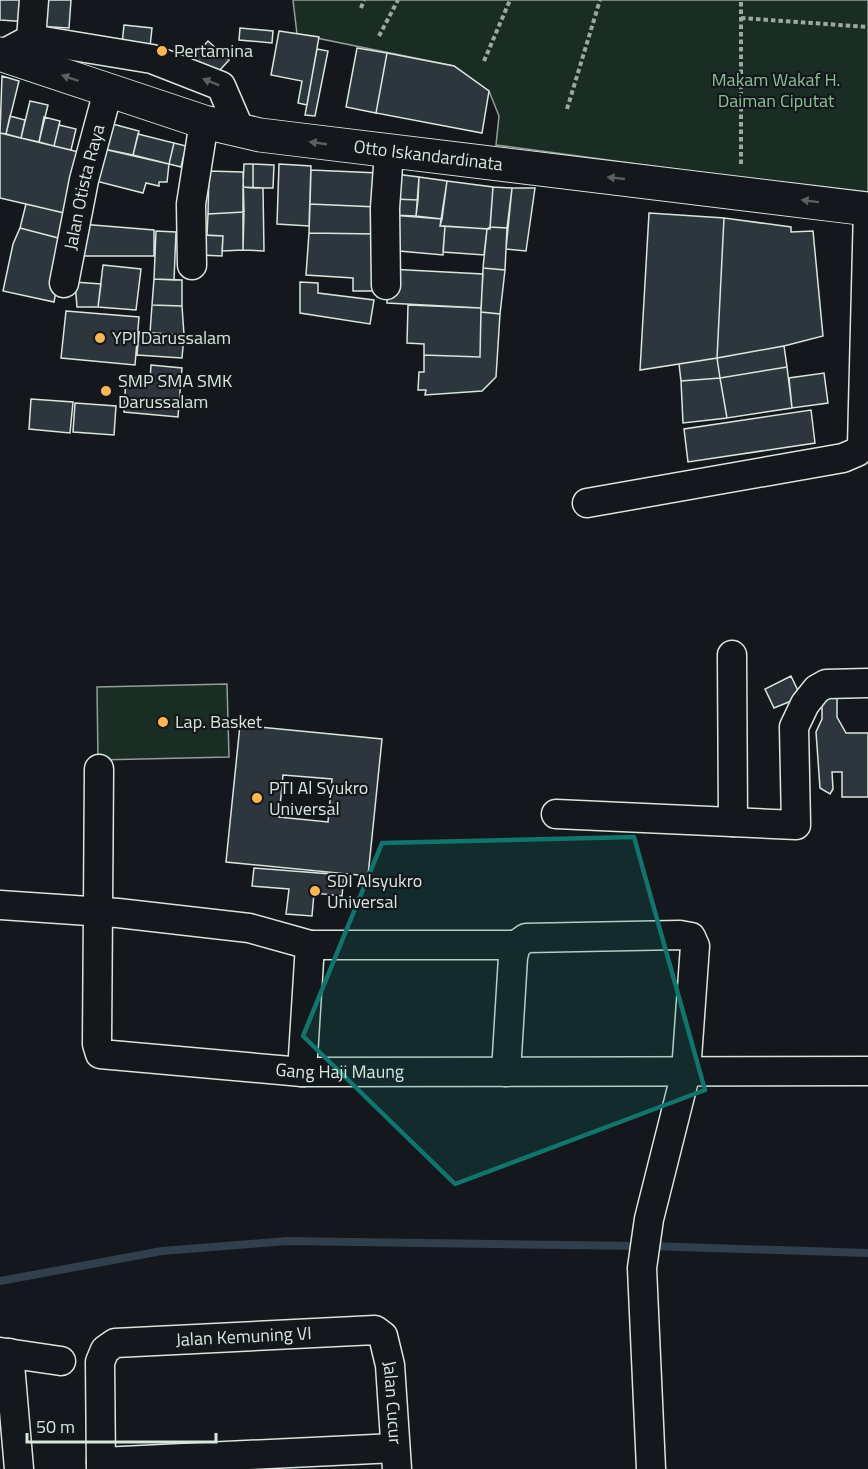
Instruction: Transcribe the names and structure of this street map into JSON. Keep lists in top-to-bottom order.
{
  "streets": {
    "highway": ["Otto Iskandardinata"],
    "street": [
      "Jalan Otista Raya",
      "Gang Haji Maung",
      "Jalan Kemuning VI",
      "Jalan Cucur"
    ]
  },
  "crossings": [
    ["Otto Iskandardinata", "Jalan Otista Raya"],
    ["Jalan Kemuning VI", "Jalan Cucur"]
  ],
  "one_way": ["Otto Iskandardinata"],
  "parks": ["Makam Wakaf H. Daiman Ciputat"],
  "places": [
    "Pertamina",
    "YPI Darussalam",
    "SMP SMA SMK Darussalam",
    "Lap. Basket",
    "PTI Al Syukro Universal",
    "SDI Alsyukro Universal"
  ],
  "scale_bar": "50 m"
}
